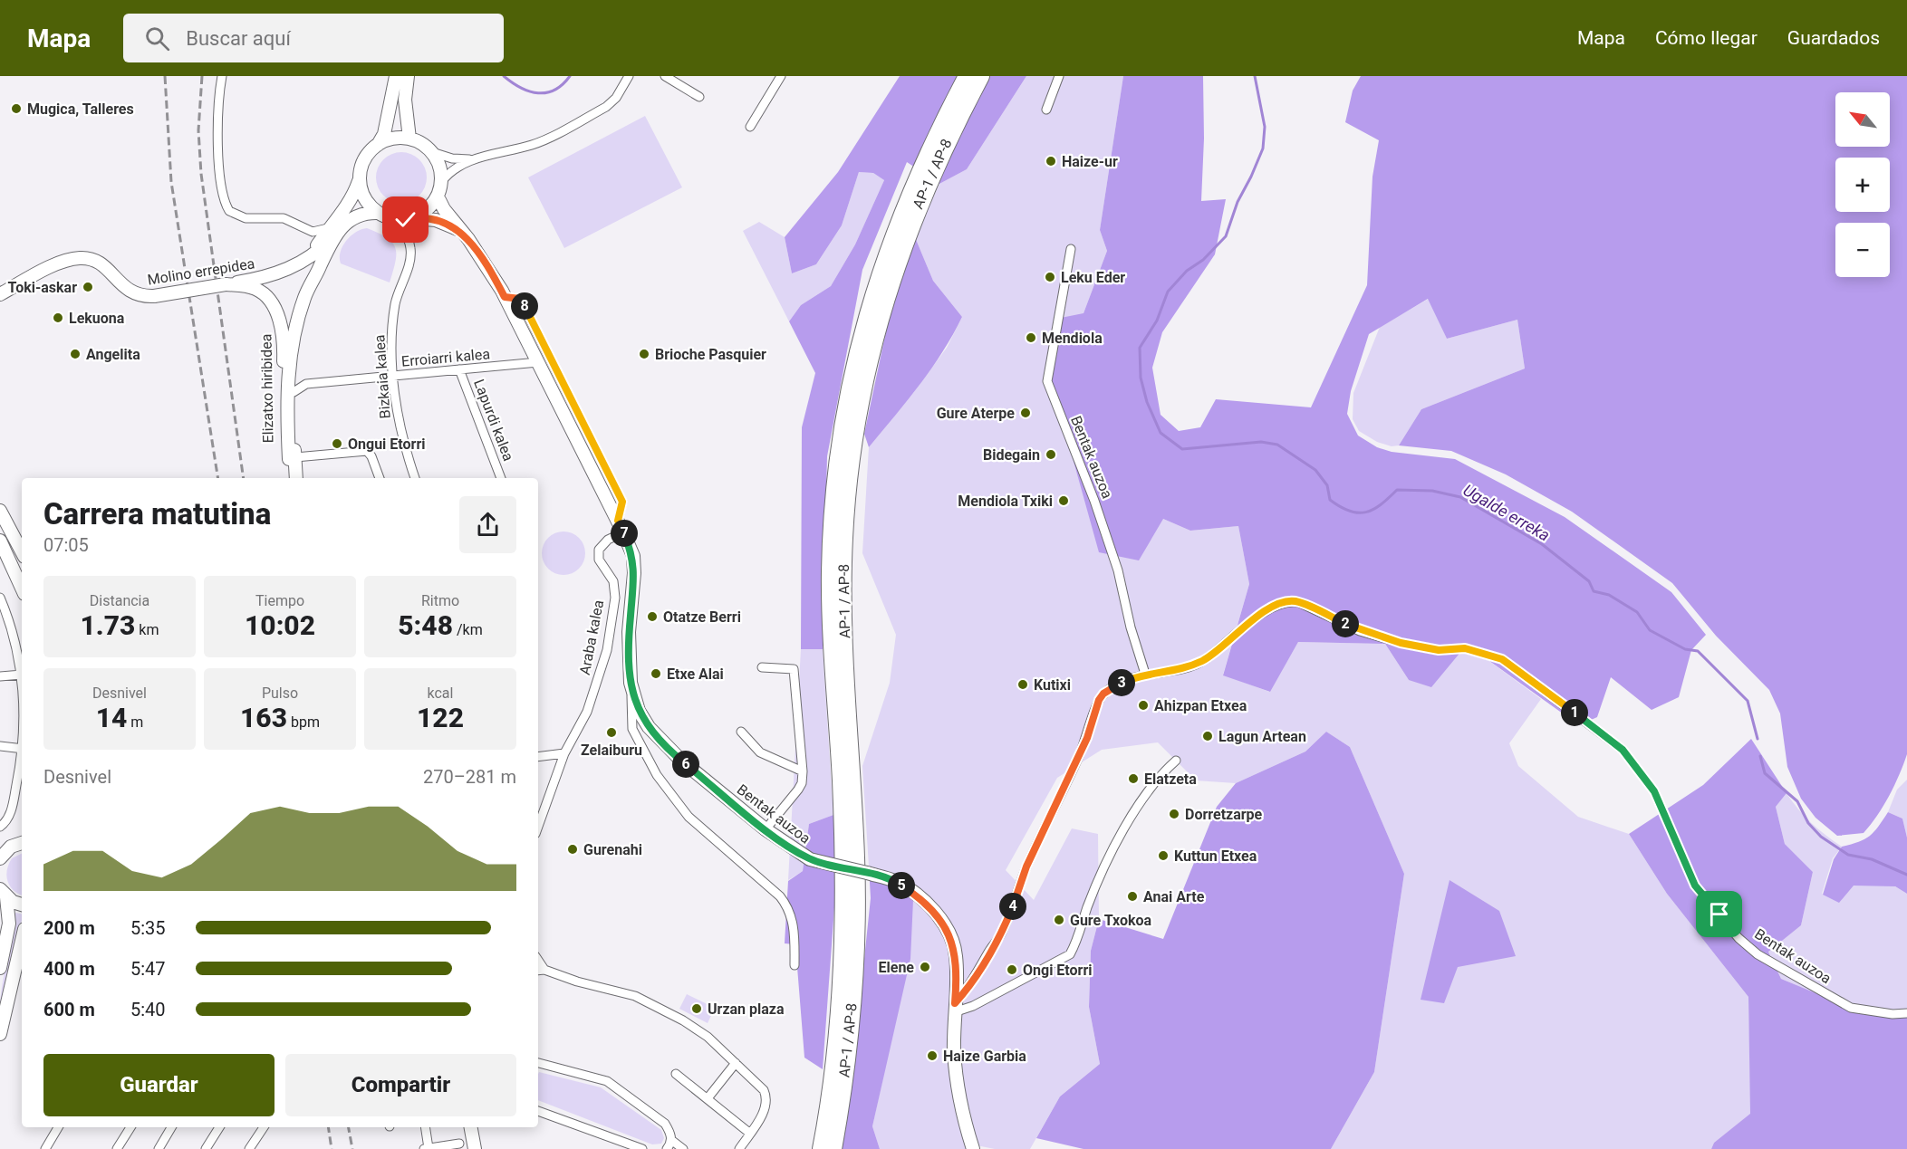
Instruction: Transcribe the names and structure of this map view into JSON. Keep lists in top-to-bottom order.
{
  "streets": {
    "highway": ["AP-1 / AP-8"],
    "street": [
      "Molino errepidea",
      "Erroiarri kalea",
      "Bizkaia kalea",
      "Elizatxo hiribidea",
      "Lapurdi kalea",
      "Bentak auzoa",
      "Araba kalea"
    ]
  },
  "crossings": [
    ["Molino errepidea", "Elizatxo hiribidea"],
    ["Erroiarri kalea", "Bizkaia kalea"],
    ["Erroiarri kalea", "Lapurdi kalea"],
    ["Bizkaia kalea", "Elizatxo hiribidea"],
    ["Bentak auzoa", "Araba kalea"]
  ],
  "water": ["Ugalde erreka"],
  "places": [
    "Mugica, Talleres",
    "Haize-ur",
    "Leku Eder",
    "Toki-askar",
    "Lekuona",
    "Mendiola",
    "Angelita",
    "Brioche Pasquier",
    "Gure Aterpe",
    "Ongui Etorri",
    "Bidegain",
    "Mendiola Txiki",
    "Otatze Berri",
    "Etxe Alai",
    "Kutixi",
    "Ahizpan Etxea",
    "Zelaiburu",
    "Lagun Artean",
    "Elatzeta",
    "Dorretzarpe",
    "Gurenahi",
    "Kuttun Etxea",
    "Anai Arte",
    "Gure Txokoa",
    "Elene",
    "Ongi Etorri",
    "Urzan plaza",
    "Haize Garbia"
  ],
  "north": "top left",
  "page": {
    "header": "Mapa",
    "search": "Buscar aquí",
    "nav": ["Mapa", "Cómo llegar", "Guardados"],
    "map_buttons": ["+", "−"],
    "pins": [
      "8",
      "7",
      "2",
      "3",
      "1",
      "6",
      "5",
      "4"
    ],
    "heading": ["Carrera matutina", "07:05"],
    "stats": [
      ["Distancia", "1.73 km"],
      ["Tiempo", "10:02"],
      ["Ritmo", "5:48 /km"],
      ["Desnivel", "14 m"],
      ["Pulso", "163 bpm"],
      ["kcal", "122"]
    ],
    "chart": ["Desnivel", "270–281 m"],
    "list": [
      {
        "name": "200 m",
        "note": "5:35"
      },
      {
        "name": "400 m",
        "note": "5:47"
      },
      {
        "name": "600 m",
        "note": "5:40"
      }
    ],
    "buttons": ["Guardar", "Compartir"]
  }
}
